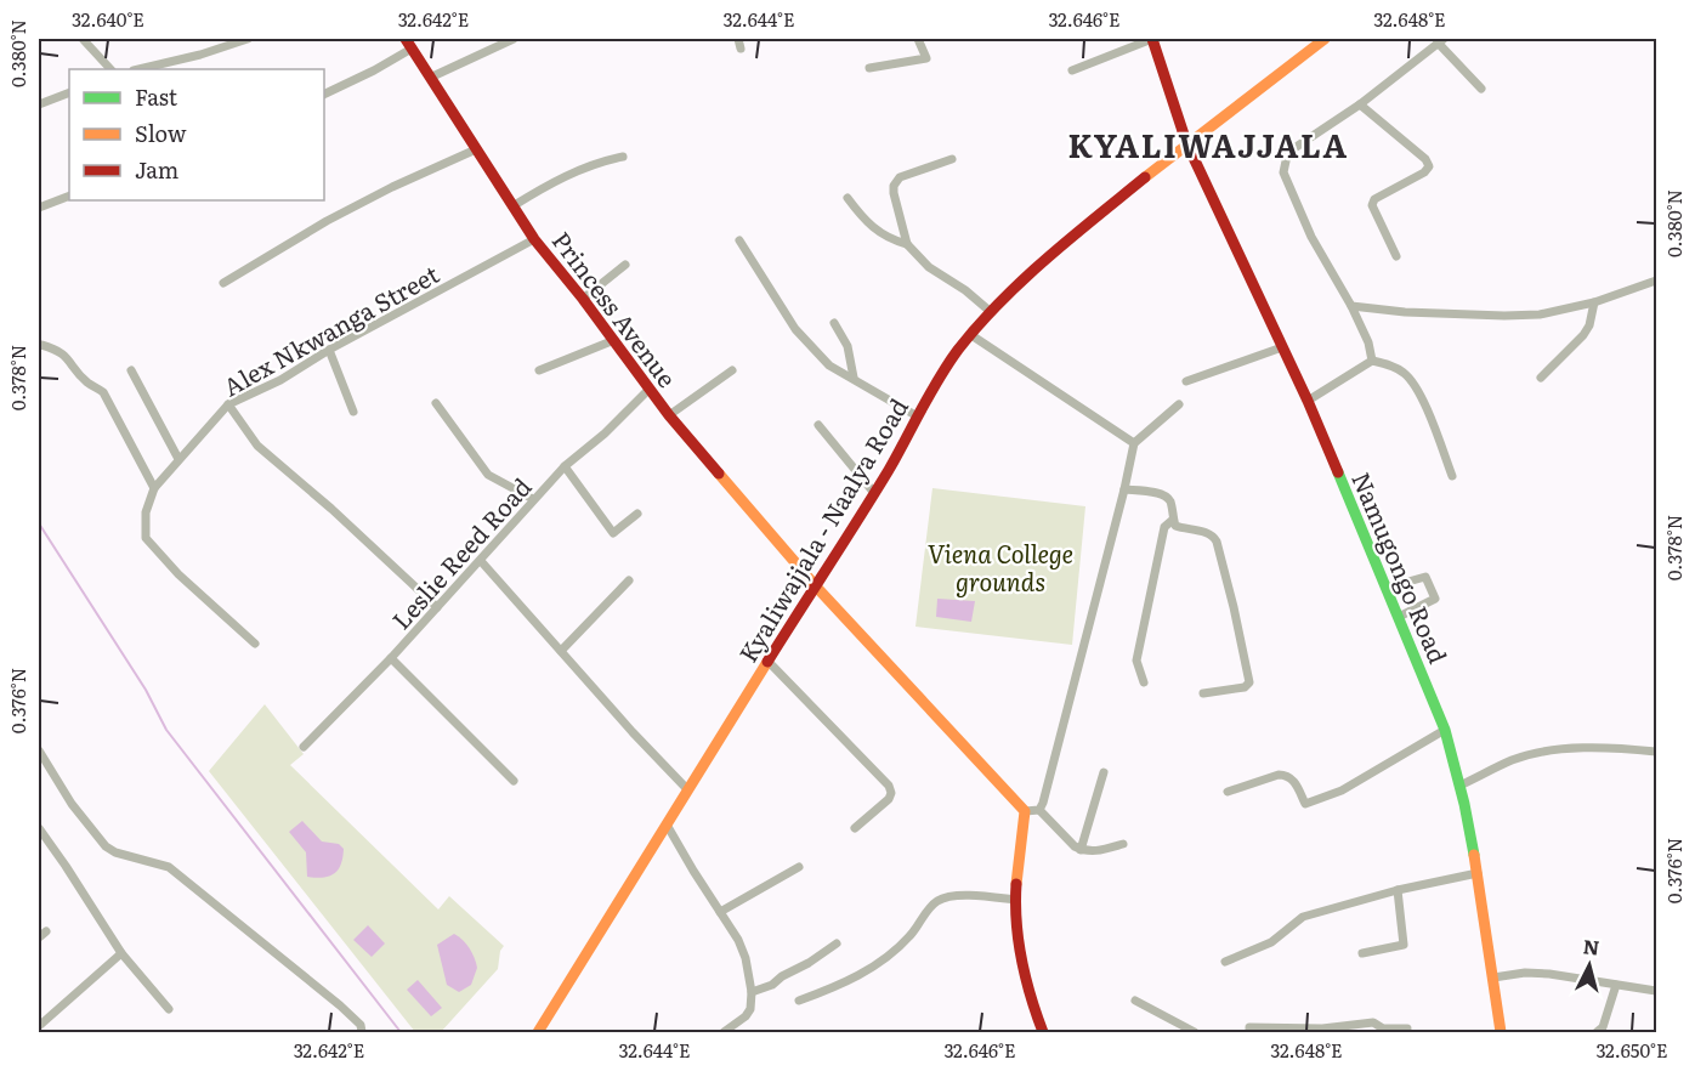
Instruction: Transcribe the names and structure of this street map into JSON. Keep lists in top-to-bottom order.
{
  "streets": {
    "main road": ["Princess Avenue", "Kyaliwajjala - Naalya Road", "Namugongo Road"],
    "street": ["Alex Nkwanga Street", "Leslie Reed Road"]
  },
  "crossings": [
    ["Princess Avenue", "Alex Nkwanga Street"],
    ["Princess Avenue", "Kyaliwajjala - Naalya Road"],
    ["Princess Avenue", "Leslie Reed Road"],
    ["Kyaliwajjala - Naalya Road", "Namugongo Road"]
  ],
  "districts": ["KYALIWAJJALA"],
  "parks": ["Viena College grounds"],
  "legend": ["Fast", "Slow", "Jam"],
  "north": "top",
  "coordinates": [
    "32.640°E",
    "32.642°E",
    "32.644°E",
    "32.646°E",
    "32.648°E",
    "0.380°N",
    "0.378°N",
    "0.376°N",
    "32.650°E"
  ]
}
